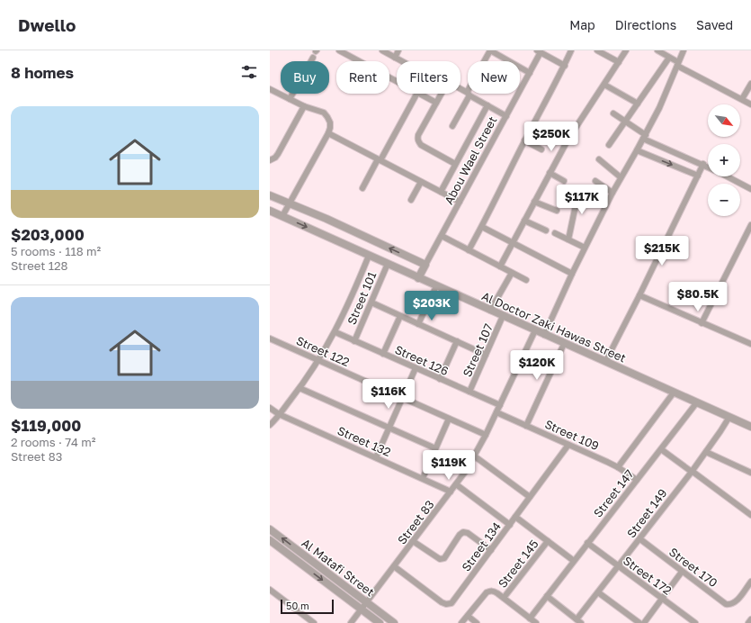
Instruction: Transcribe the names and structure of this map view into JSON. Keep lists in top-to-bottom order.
{
  "streets": {
    "street": [
      "Abou Wael Street",
      "Street 101",
      "Al Doctor Zaki Hawas Street",
      "Street 107",
      "Street 122",
      "Street 126",
      "Street 109",
      "Street 132",
      "Street 147",
      "Street 149",
      "Street 83",
      "Street 134",
      "Street 145",
      "Al Matafi Street",
      "Street 170",
      "Street 172"
    ]
  },
  "crossings": [
    ["Abou Wael Street", "Al Doctor Zaki Hawas Street"],
    ["Street 101", "Al Doctor Zaki Hawas Street"],
    ["Street 101", "Street 126"],
    ["Al Doctor Zaki Hawas Street", "Street 107"],
    ["Al Doctor Zaki Hawas Street", "Street 147"],
    ["Al Doctor Zaki Hawas Street", "Street 149"],
    ["Al Doctor Zaki Hawas Street", "Street 83"],
    ["Street 107", "Street 126"],
    ["Street 122", "Street 83"],
    ["Street 126", "Street 83"],
    ["Street 109", "Street 147"],
    ["Street 109", "Street 83"],
    ["Street 109", "Street 134"],
    ["Street 132", "Street 83"],
    ["Street 147", "Street 172"],
    ["Street 149", "Street 170"],
    ["Street 149", "Street 172"],
    ["Street 83", "Street 134"],
    ["Street 83", "Al Matafi Street"]
  ],
  "scale_bar": "50 m",
  "north": "bottom right",
  "page": {
    "header": "Dwello",
    "nav": ["Map", "Directions", "Saved"],
    "heading": "8 homes",
    "chip": [
      "Buy",
      "Rent",
      "Filters",
      "New"
    ],
    "list": [
      {
        "name": "$203,000",
        "note": "5 rooms · 118 m² · Street 128"
      },
      {
        "name": "$119,000",
        "note": "2 rooms · 74 m² · Street 83"
      }
    ],
    "map_buttons": ["+", "−"],
    "price": [
      "$250K",
      "$117K",
      "$215K",
      "$80.5K",
      "$203K",
      "$120K",
      "$116K",
      "$119K"
    ],
    "scale": "50 m"
  }
}
